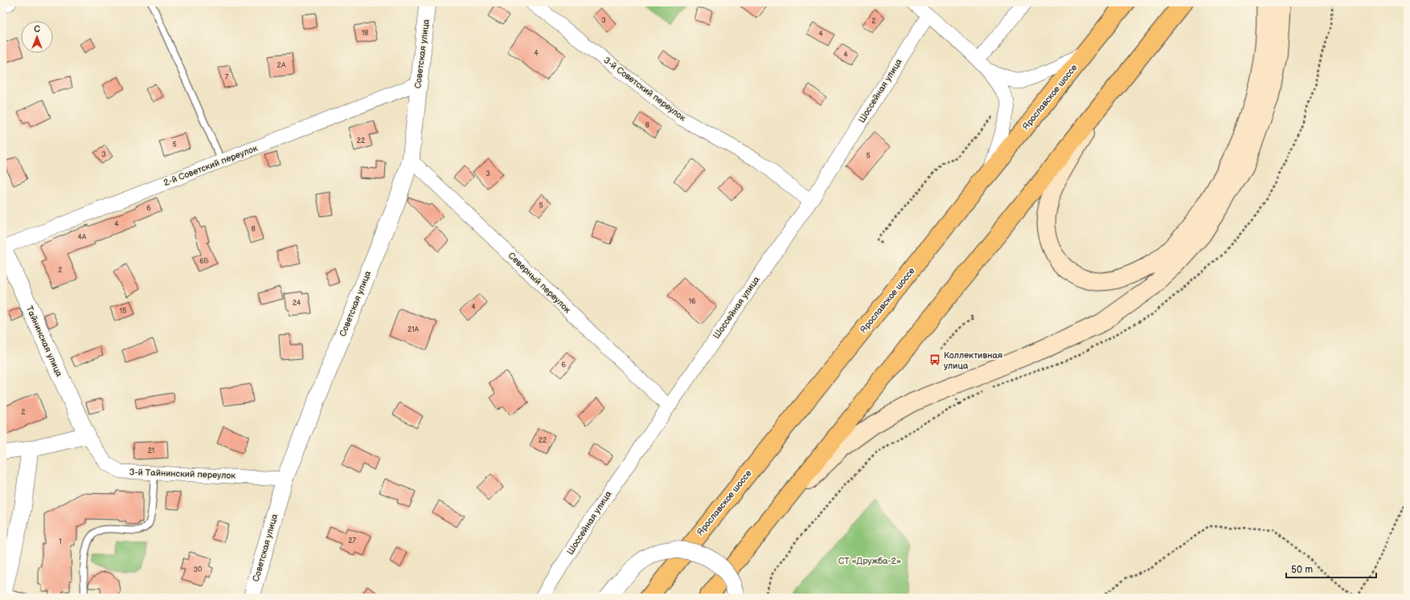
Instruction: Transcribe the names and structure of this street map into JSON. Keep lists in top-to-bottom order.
{
  "streets": {
    "highway": ["Ярославское шоссе"],
    "street": [
      "Советская улица",
      "3-й Советский переулок",
      "Шоссейная улица",
      "2-й Советский переулок",
      "Северный переулок",
      "Тайнинская улица",
      "3-й Тайнинский переулок"
    ]
  },
  "crossings": [
    ["Советская улица", "2-й Советский переулок"],
    ["Советская улица", "Северный переулок"],
    ["Советская улица", "3-й Тайнинский переулок"],
    ["3-й Советский переулок", "Шоссейная улица"],
    ["Шоссейная улица", "Северный переулок"],
    ["2-й Советский переулок", "Тайнинская улица"],
    ["Тайнинская улица", "3-й Тайнинский переулок"]
  ],
  "parks": ["СТ «Дружба-2»"],
  "places": {
    "bus stop": ["Коллективная улица"]
  },
  "house_numbers": [
    "3",
    "2",
    "18",
    "4",
    "4",
    "4",
    "2А",
    "7",
    "8",
    "22",
    "5",
    "3",
    "5",
    "3",
    "5",
    "6",
    "4",
    "8",
    "4А",
    "6Б",
    "2",
    "16",
    "24",
    "4",
    "15",
    "21А",
    "6",
    "2",
    "22",
    "21",
    "27",
    "1",
    "30"
  ],
  "scale_bar": "50 m",
  "north": "top"
}
